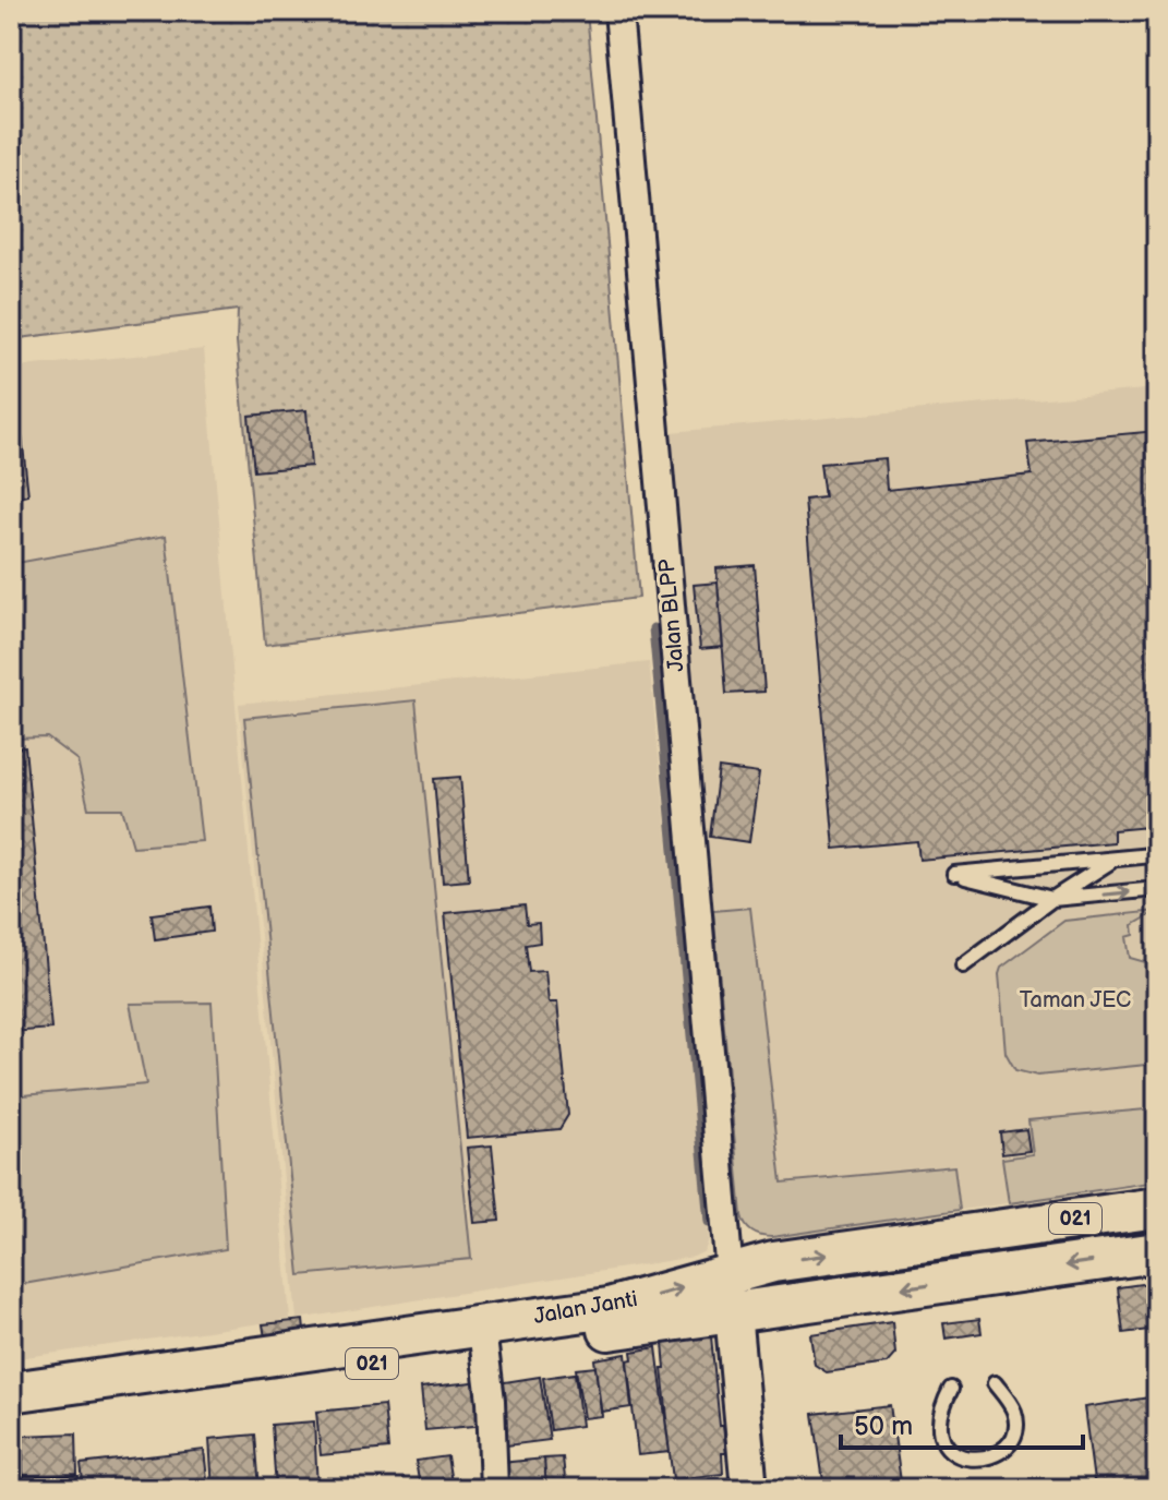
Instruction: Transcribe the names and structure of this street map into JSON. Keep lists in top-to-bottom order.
{
  "streets": {
    "main road": ["021", "Jalan Janti"],
    "street": ["Jalan BLPP"]
  },
  "crossings": [
    ["Jalan BLPP", "Jalan Janti"]
  ],
  "parks": ["Taman JEC"],
  "scale_bar": "50 m"
}
